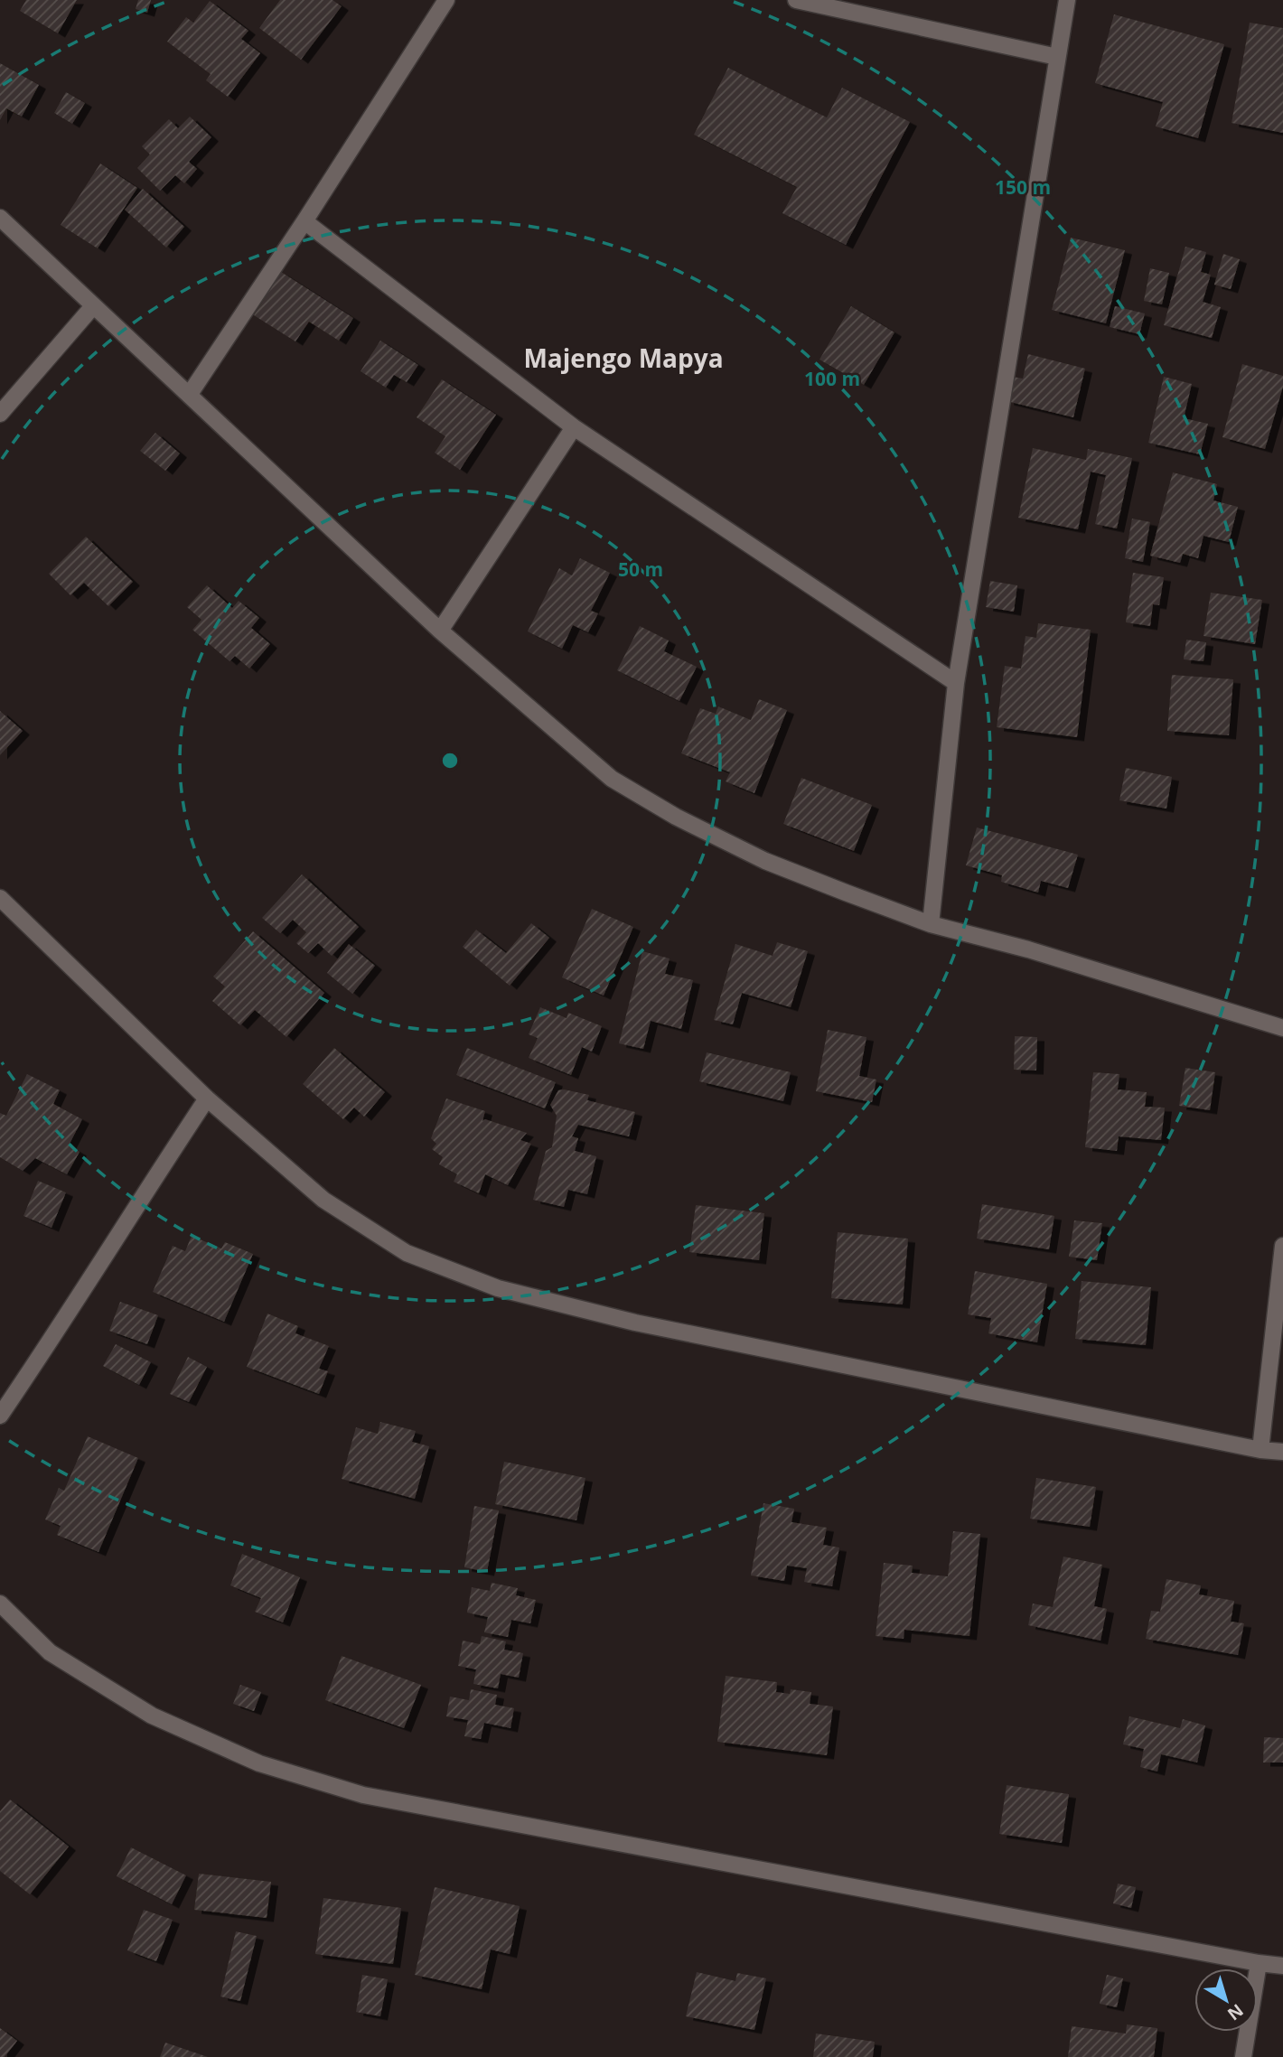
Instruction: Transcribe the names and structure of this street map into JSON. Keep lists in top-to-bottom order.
{
  "districts": ["Majengo Mapya"],
  "north": "bottom right",
  "rings": ["150 m", "100 m", "50 m"]
}
